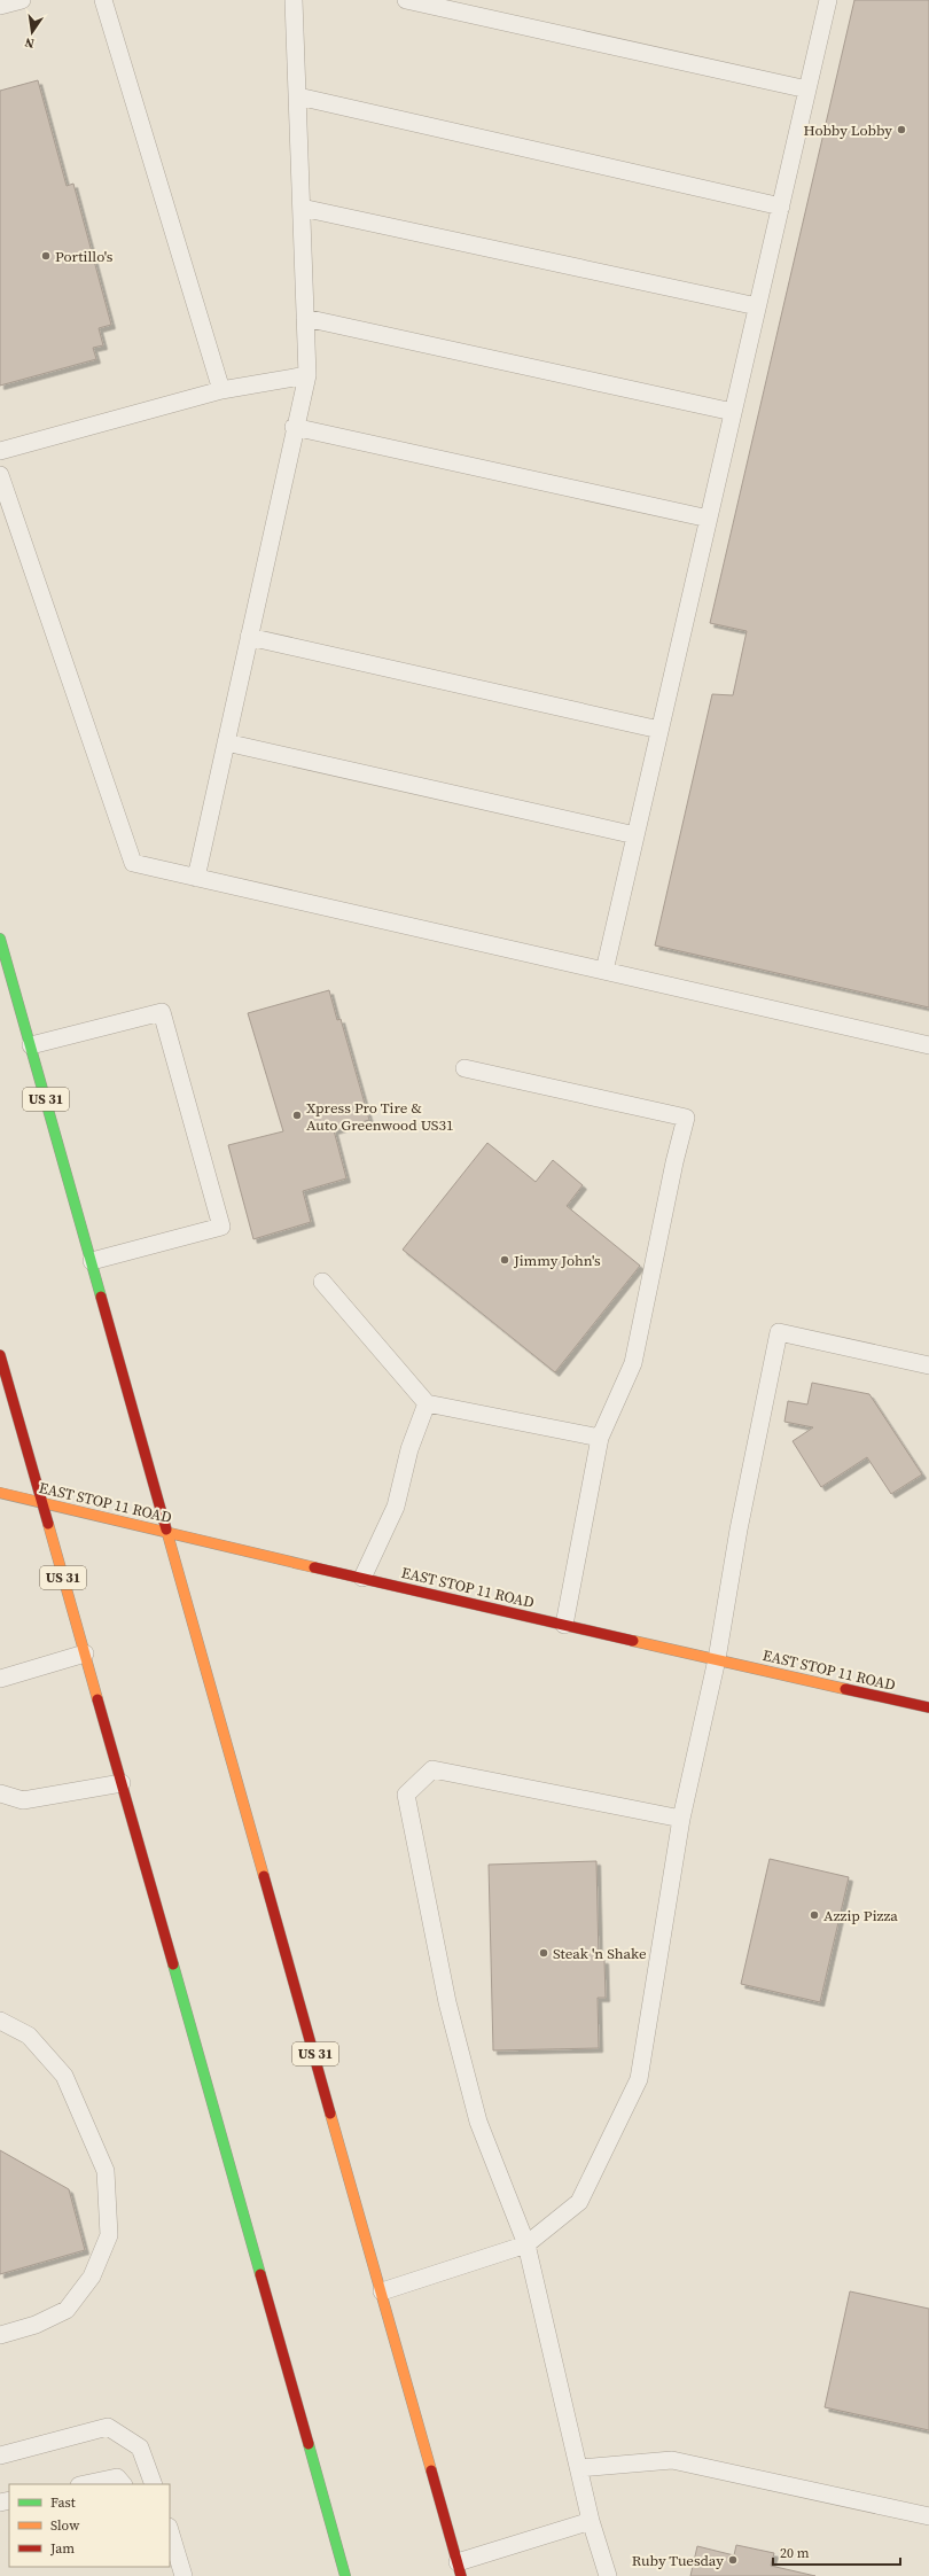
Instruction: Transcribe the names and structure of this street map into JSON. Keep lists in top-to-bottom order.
{
  "streets": {
    "main road": ["US 31", "EAST STOP 11 ROAD"]
  },
  "crossings": [
    ["US 31", "EAST STOP 11 ROAD"]
  ],
  "places": [
    "Hobby Lobby",
    "Portillo's",
    "Xpress Pro Tire & Auto Greenwood US31",
    "Jimmy John's",
    "Azzip Pizza",
    "Steak 'n Shake",
    "Ruby Tuesday"
  ],
  "legend": ["Fast", "Slow", "Jam"],
  "scale_bar": "20 m",
  "north": "bottom"
}
